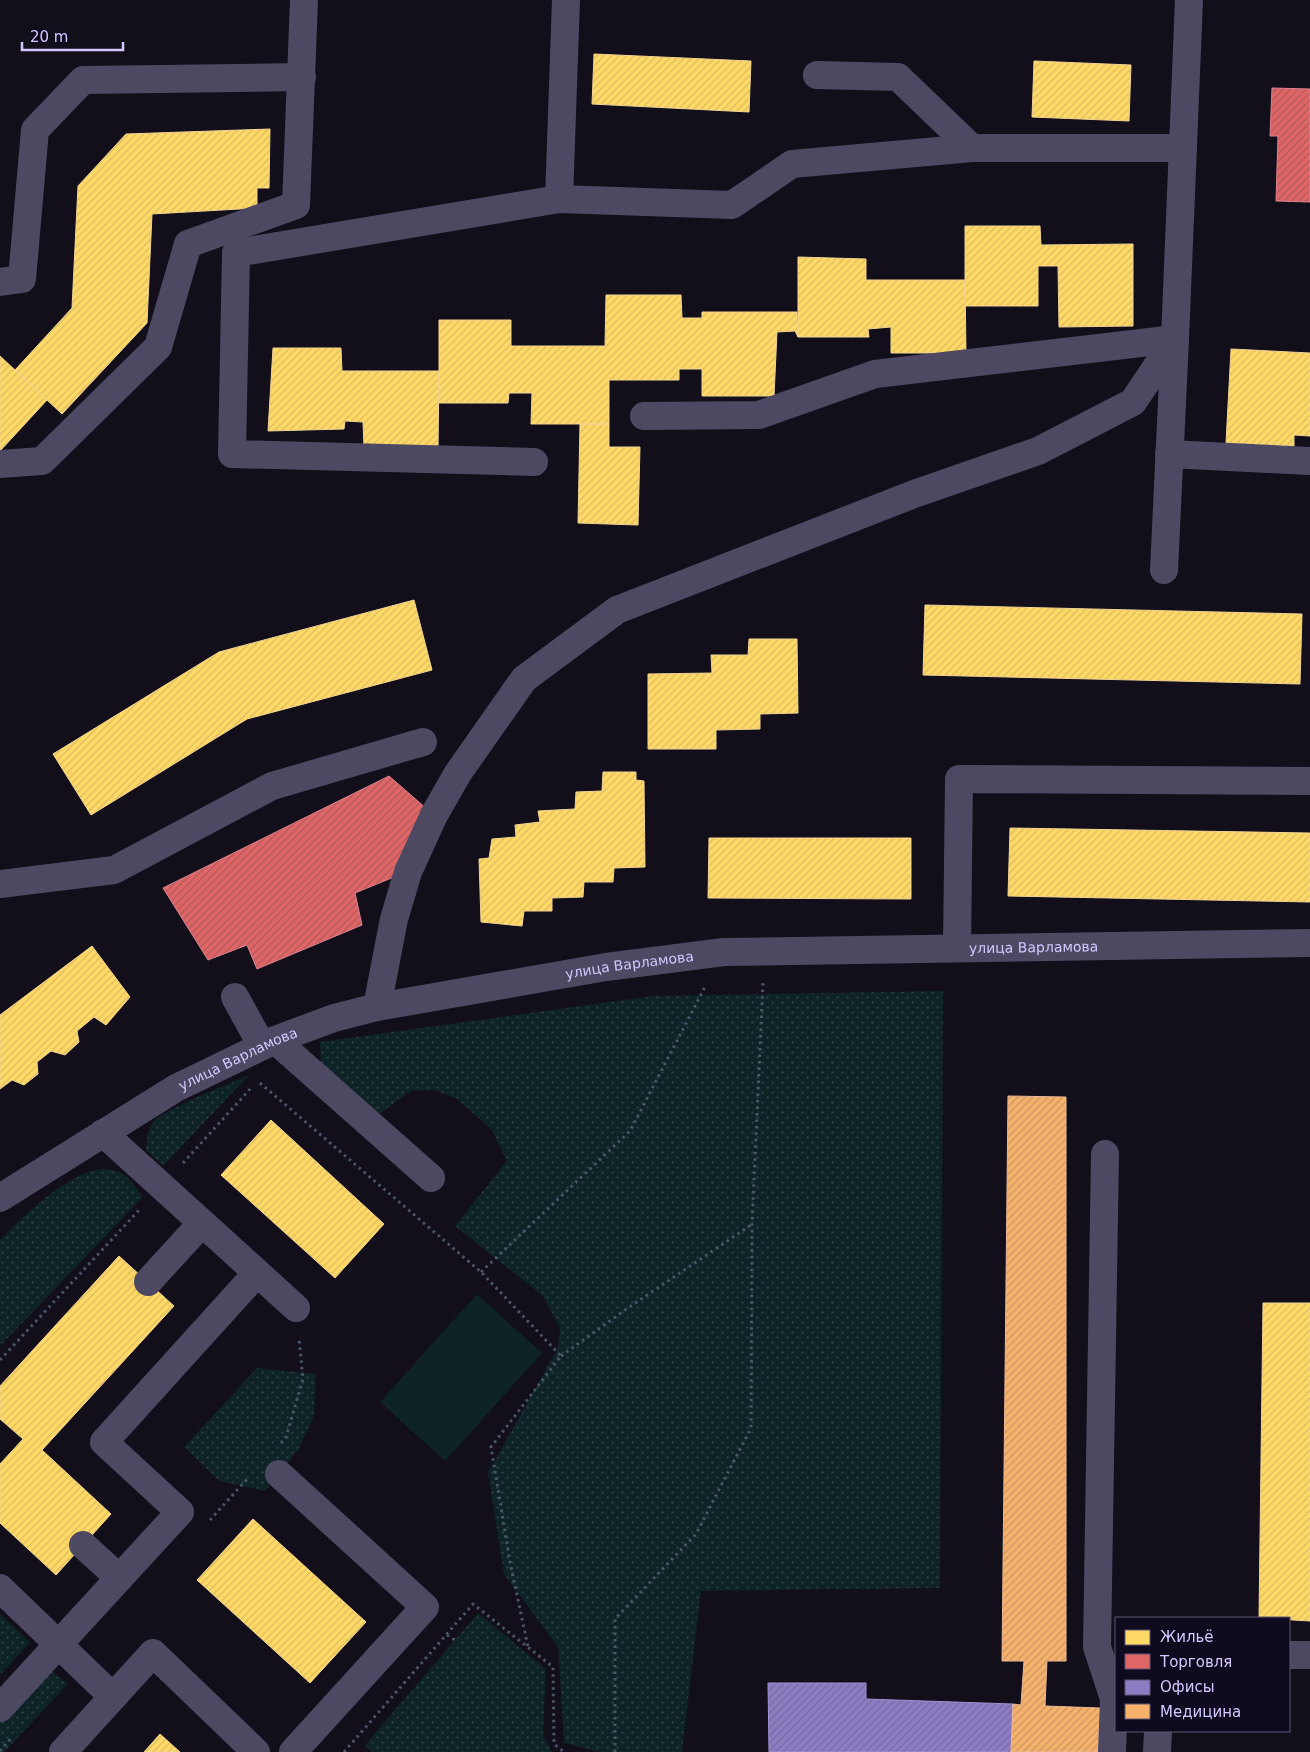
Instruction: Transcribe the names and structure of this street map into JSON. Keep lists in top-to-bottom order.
{
  "streets": {
    "street": ["улица Варламова"]
  },
  "legend": [
    "Жильё",
    "Торговля",
    "Офисы",
    "Медицина"
  ],
  "scale_bar": "20 m"
}
